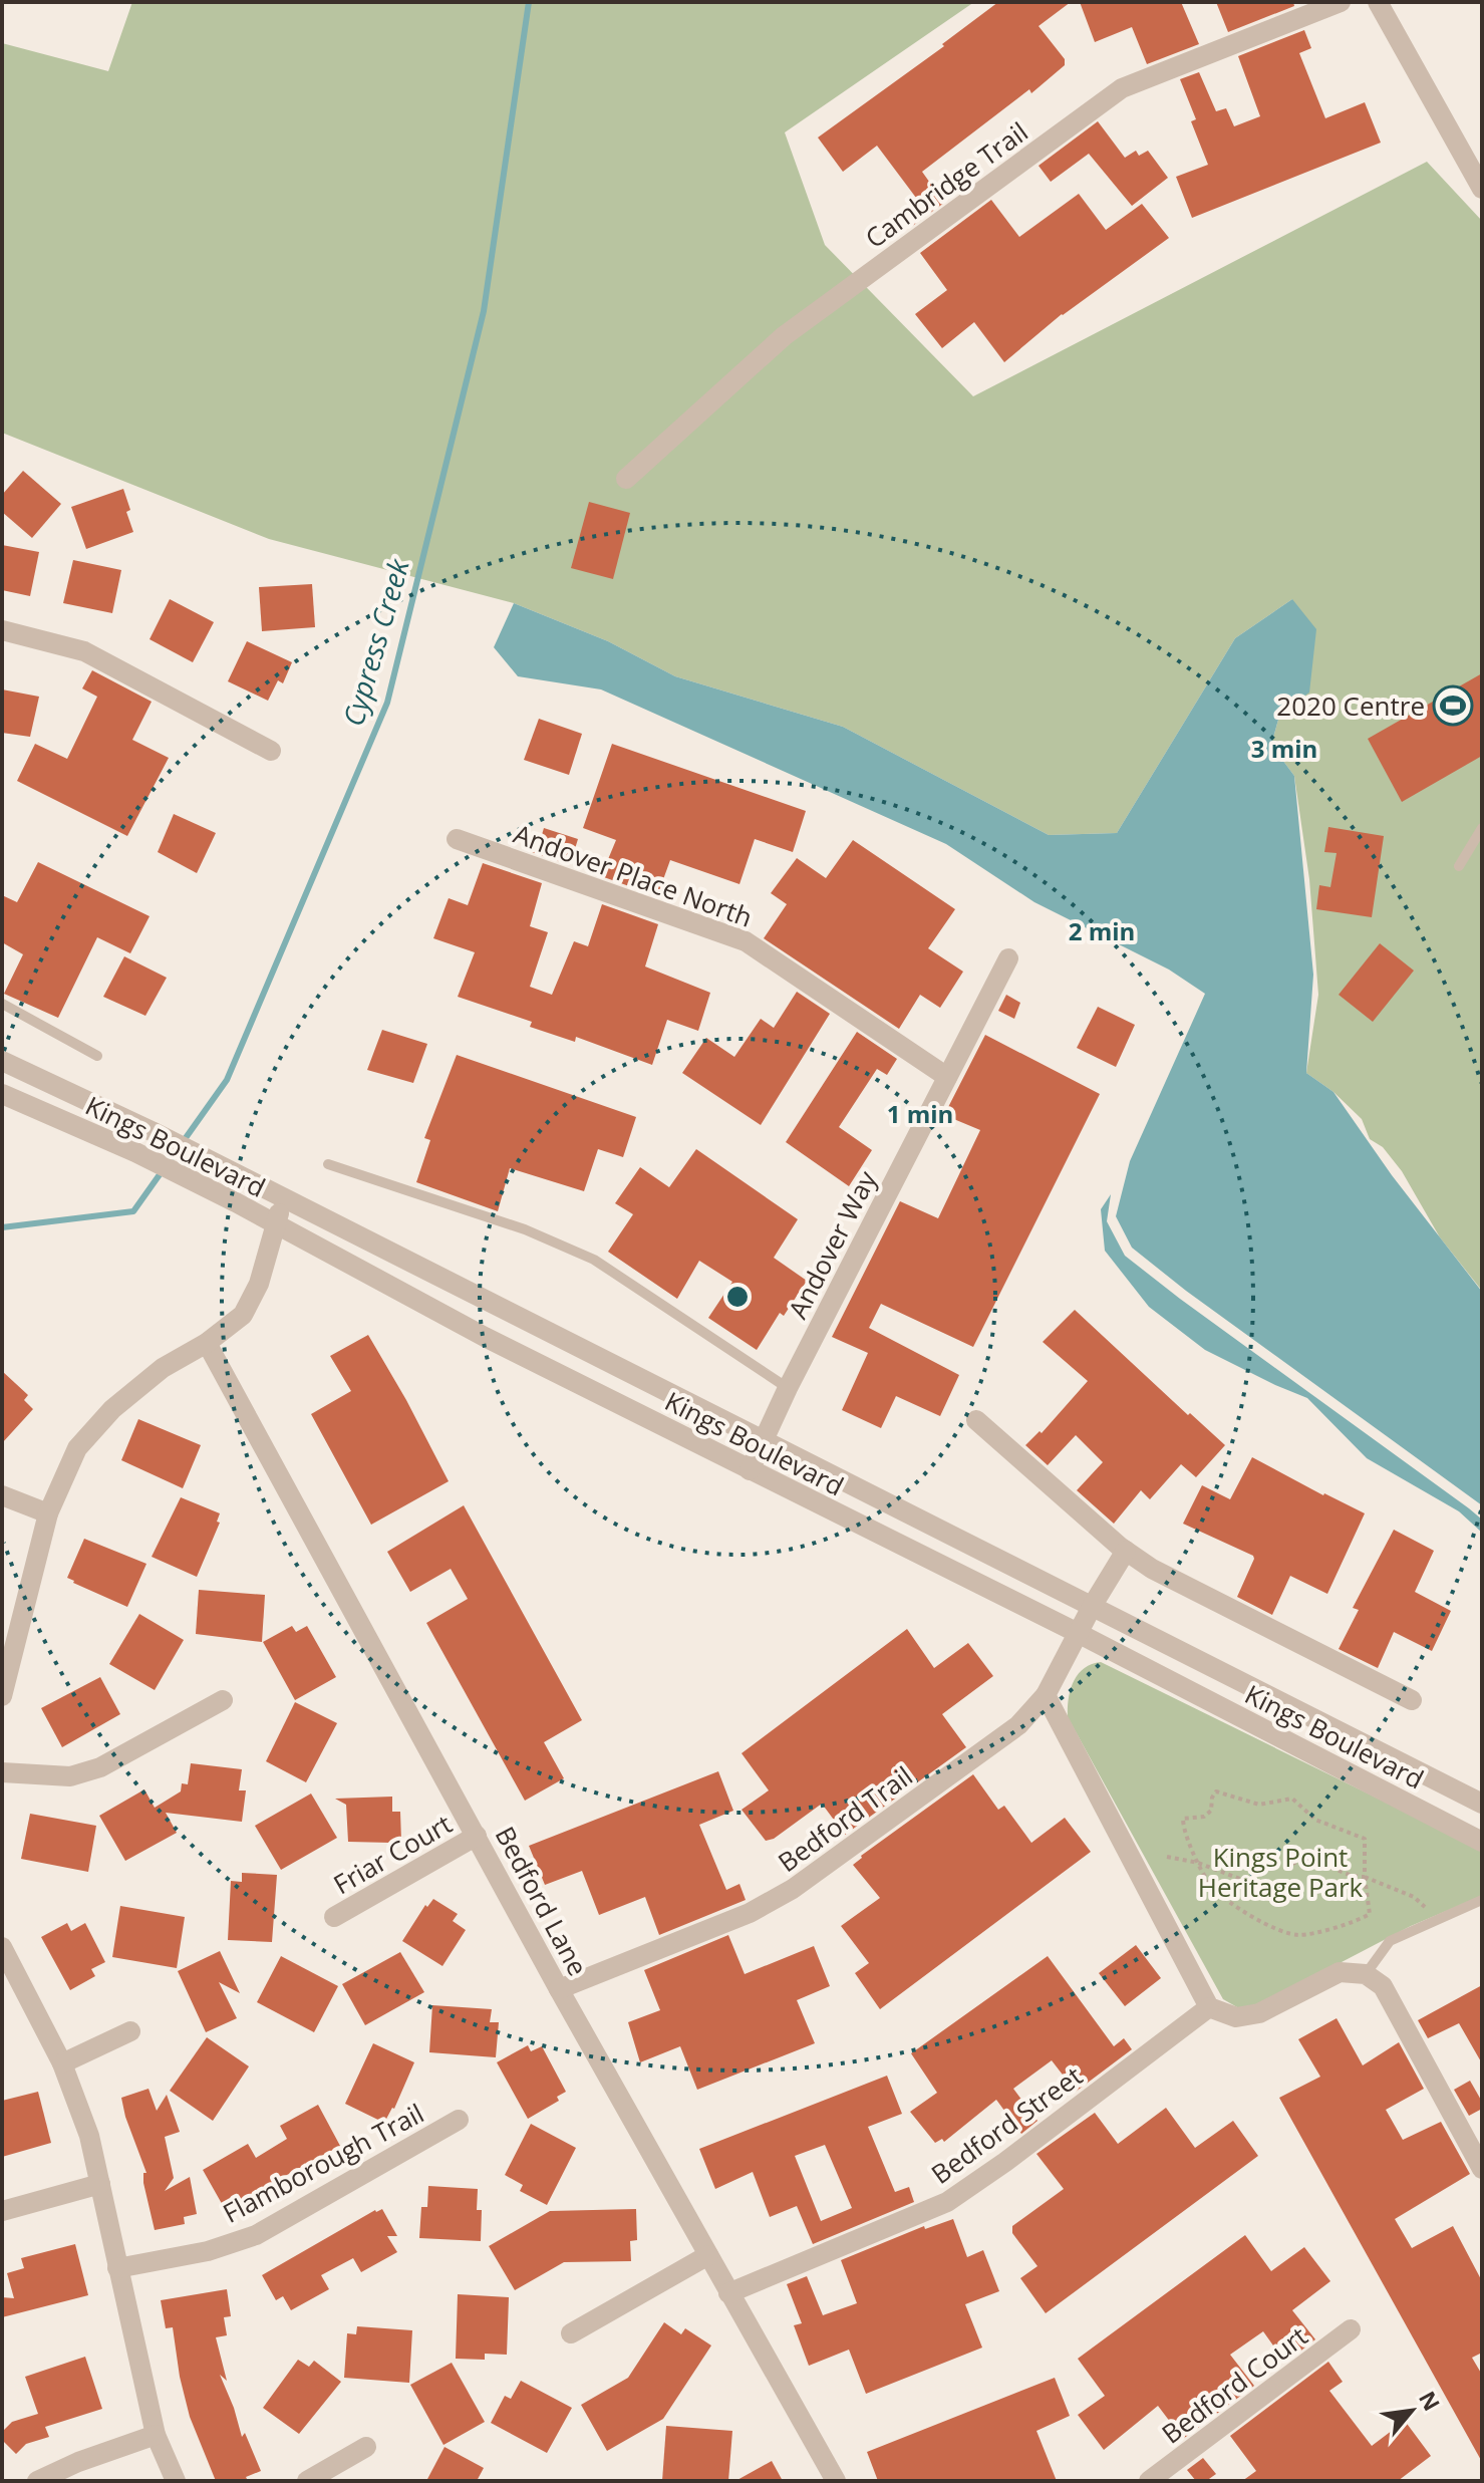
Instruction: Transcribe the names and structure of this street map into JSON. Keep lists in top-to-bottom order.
{
  "streets": {
    "street": [
      "Cambridge Trail",
      "Andover Place North",
      "Kings Boulevard",
      "Andover Way",
      "Bedford Trail",
      "Friar Court",
      "Bedford Lane",
      "Bedford Street",
      "Flamborough Trail",
      "Bedford Court"
    ]
  },
  "crossings": [
    ["Andover Place North", "Andover Way"],
    ["Kings Boulevard", "Andover Way"],
    ["Kings Boulevard", "Bedford Trail"],
    ["Bedford Trail", "Bedford Lane"],
    ["Friar Court", "Bedford Lane"],
    ["Bedford Lane", "Bedford Street"]
  ],
  "water": ["Cypress Creek"],
  "parks": ["Kings Point Heritage Park"],
  "places": {
    "sports": ["2020 Centre"]
  },
  "north": "top right",
  "rings": ["3 min", "2 min", "1 min"]
}
